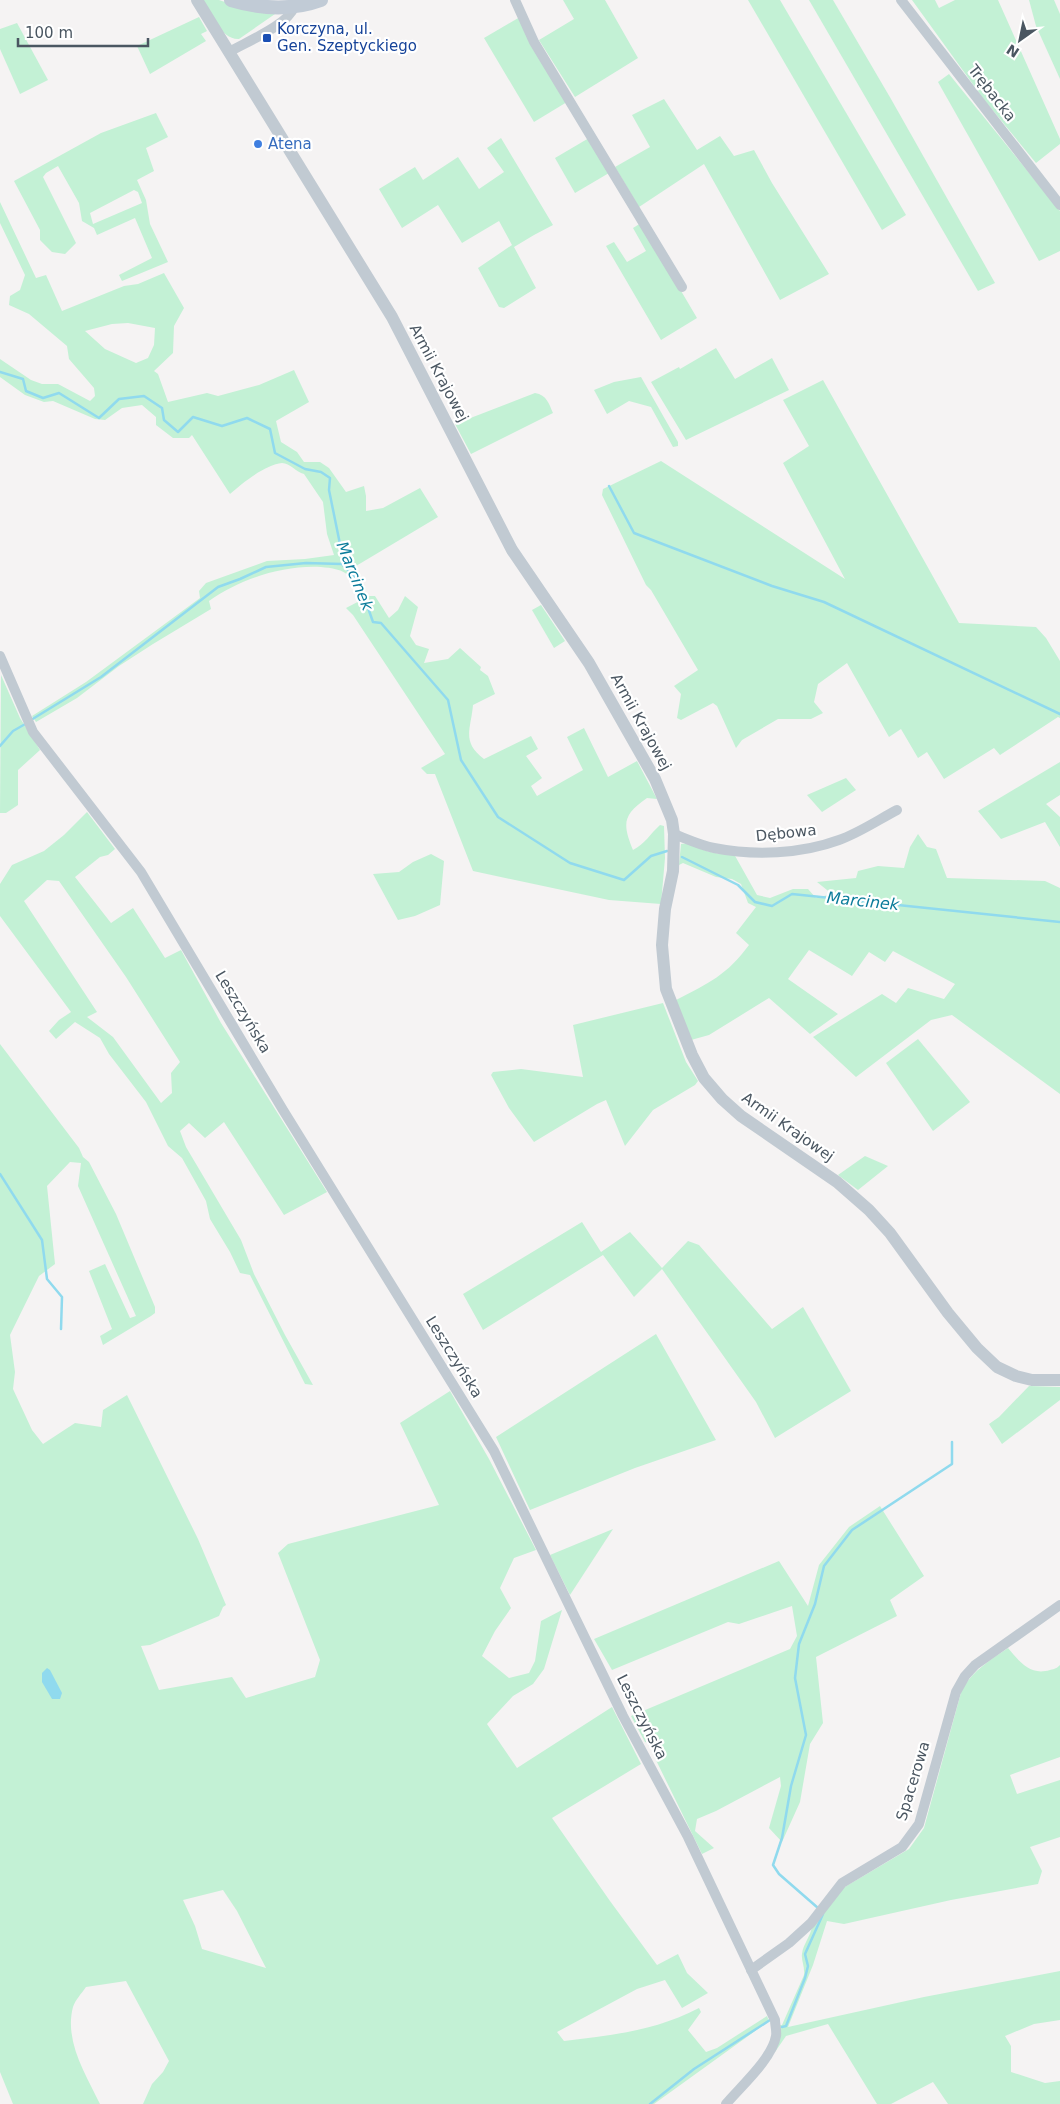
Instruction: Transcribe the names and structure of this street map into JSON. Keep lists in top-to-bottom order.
{
  "streets": {
    "street": [
      "Trębacka",
      "Armii Krajowej",
      "Dębowa",
      "Leszczyńska",
      "Spacerowa"
    ]
  },
  "crossings": [
    ["Armii Krajowej", "Dębowa"],
    ["Leszczyńska", "Spacerowa"]
  ],
  "water": ["Marcinek"],
  "places": {
    "transit": ["Korczyna, ul. Gen. Szeptyckiego"],
    "other": ["Atena"]
  },
  "scale_bar": "100 m",
  "north": "bottom left"
}
